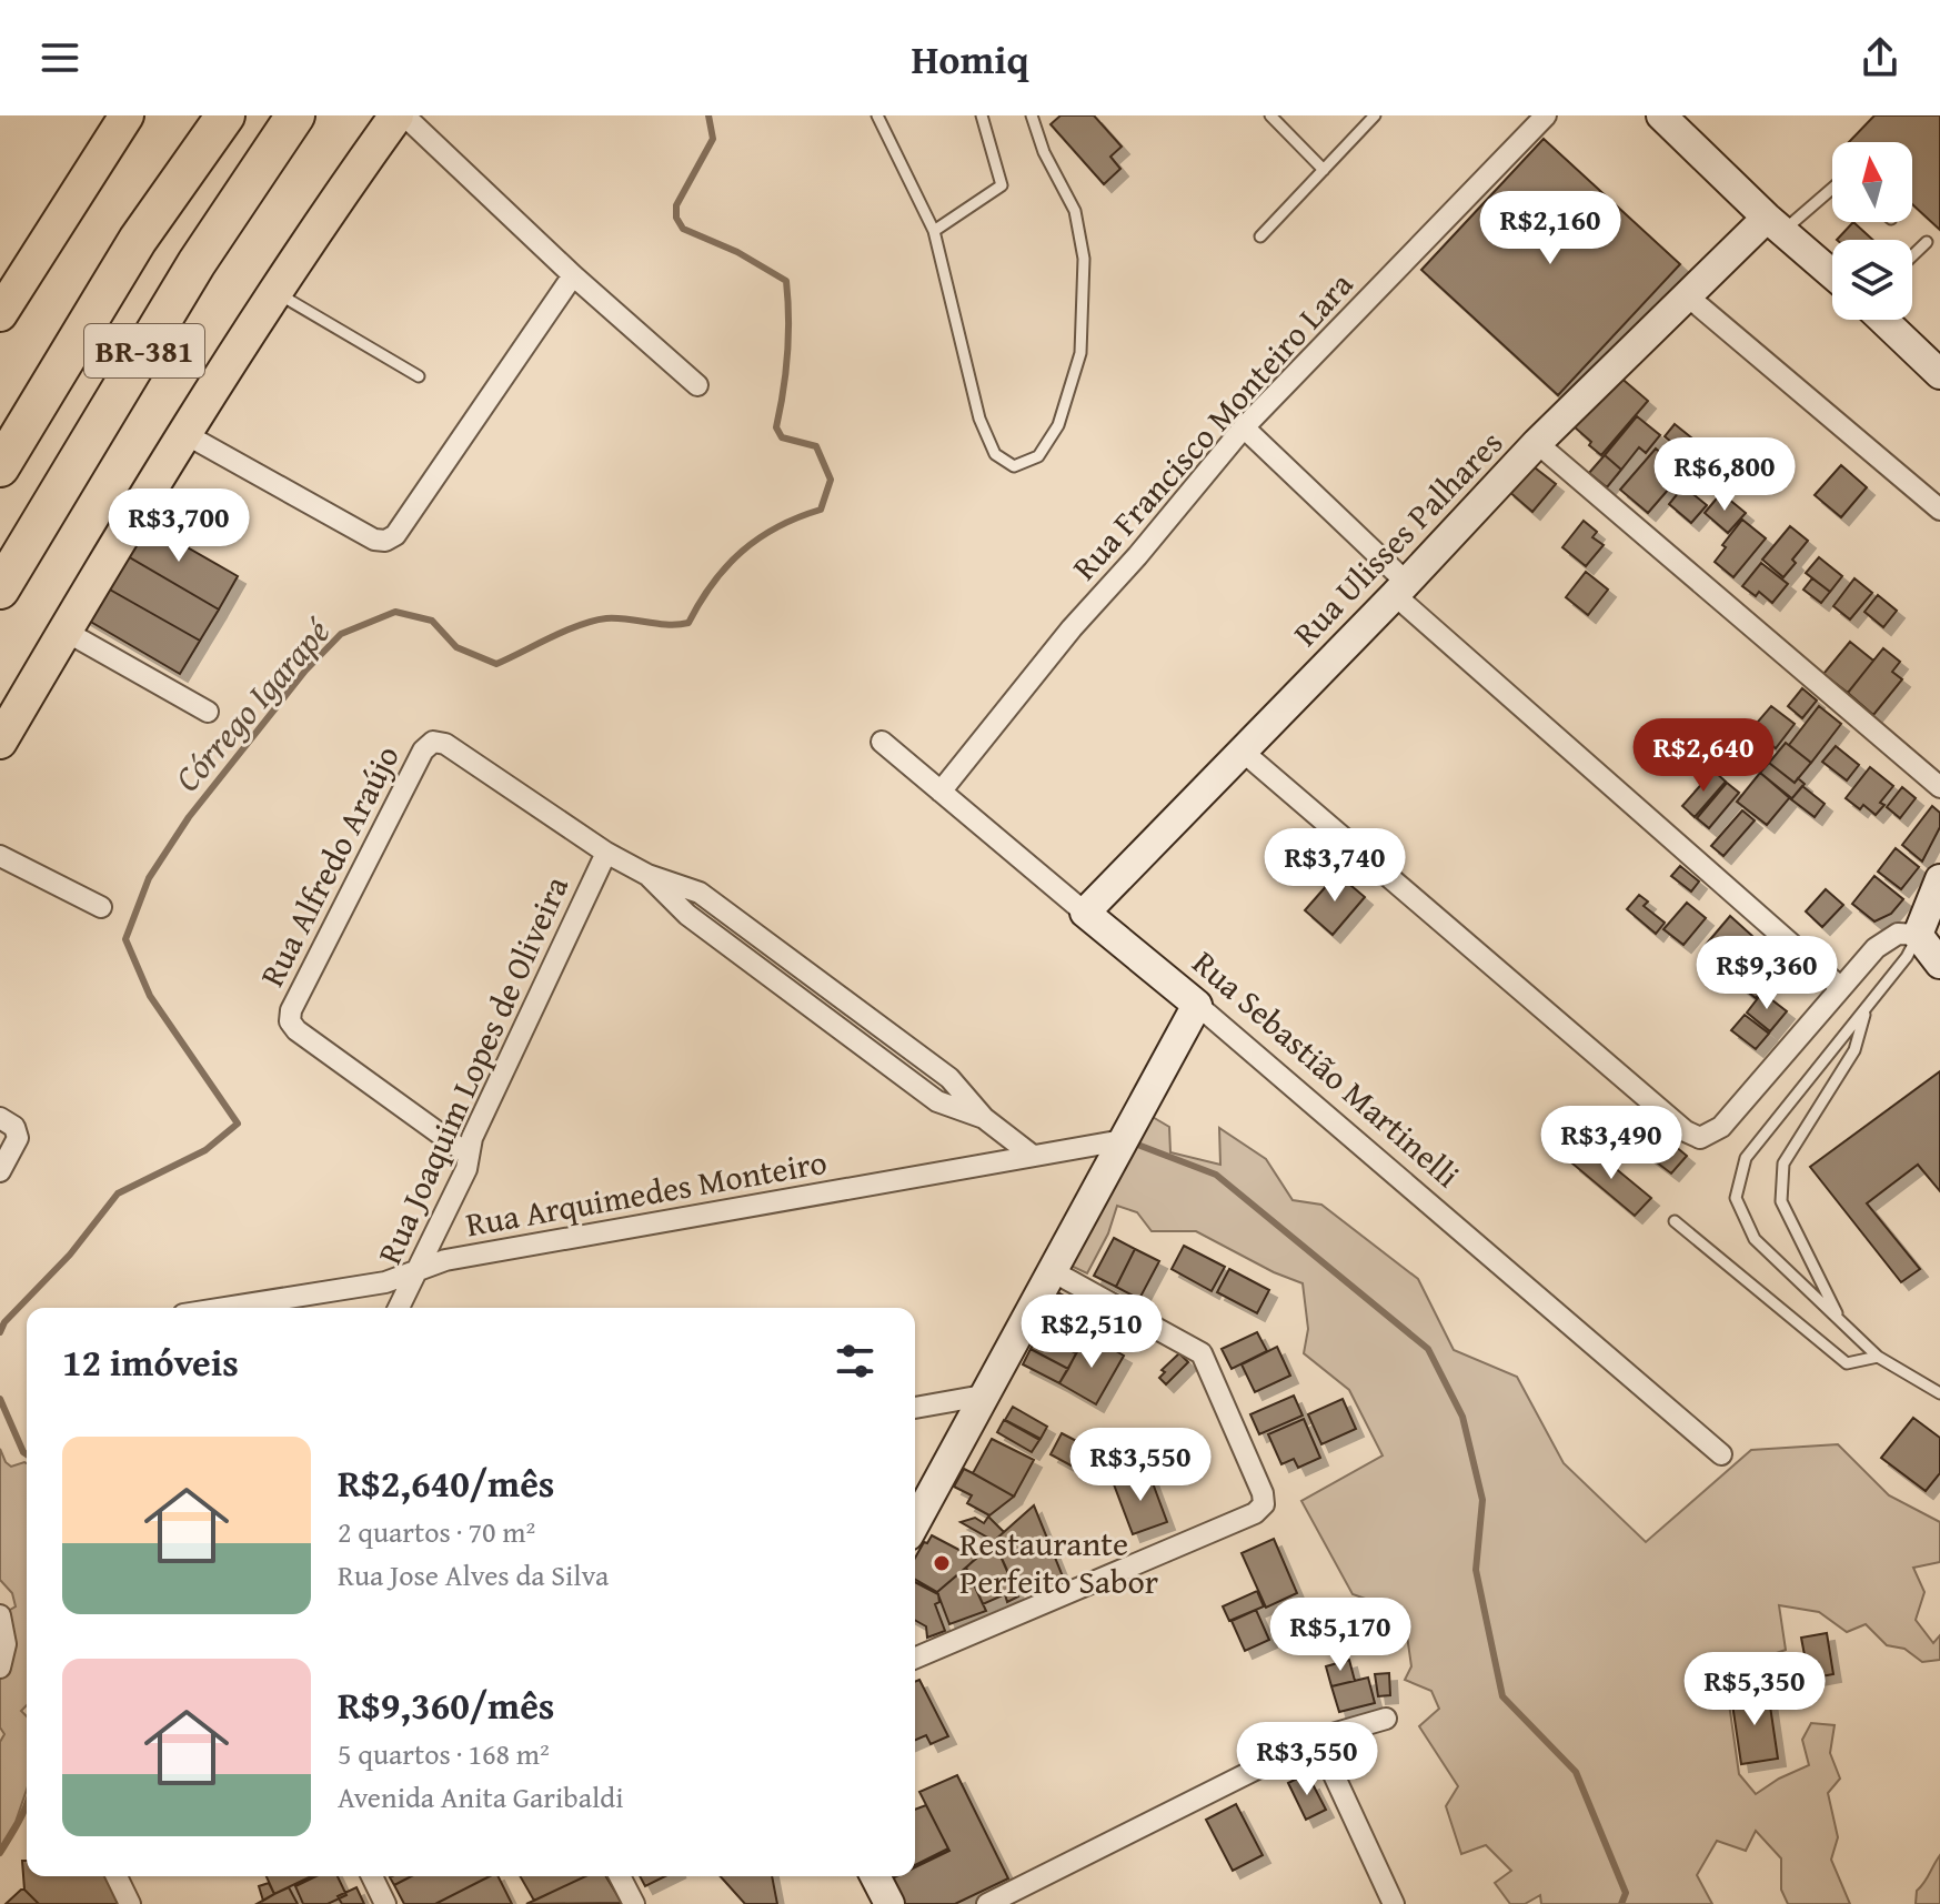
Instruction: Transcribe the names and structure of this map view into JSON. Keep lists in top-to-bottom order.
{
  "streets": {
    "highway": ["BR-381"],
    "street": [
      "Rua Francisco Monteiro Lara",
      "Rua Ulisses Palhares",
      "Rua Alfredo Araújo",
      "Rua Sebastião Martinelli",
      "Rua Joaquim Lopes de Oliveira",
      "Rua Arquimedes Monteiro"
    ]
  },
  "crossings": [
    ["Rua Francisco Monteiro Lara", "Rua Sebastião Martinelli"],
    ["Rua Ulisses Palhares", "Rua Sebastião Martinelli"],
    ["Rua Alfredo Araújo", "Rua Joaquim Lopes de Oliveira"],
    ["Rua Joaquim Lopes de Oliveira", "Rua Arquimedes Monteiro"]
  ],
  "water": ["Córrego Igarapé"],
  "places": ["Restaurante Perfeito Sabor"],
  "north": "top",
  "page": {
    "header": "Homiq",
    "price": [
      "R$2,160",
      "R$6,800",
      "R$3,700",
      "R$2,640",
      "R$3,740",
      "R$9,360",
      "R$3,490",
      "R$2,510",
      "R$3,550",
      "R$5,170",
      "R$5,350",
      "R$3,550"
    ],
    "heading": "12 imóveis",
    "list": [
      {
        "name": "R$2,640/mês",
        "note": "2 quartos · 70 m² · Rua Jose Alves da Silva"
      },
      {
        "name": "R$9,360/mês",
        "note": "5 quartos · 168 m² · Avenida Anita Garibaldi"
      }
    ]
  }
}
